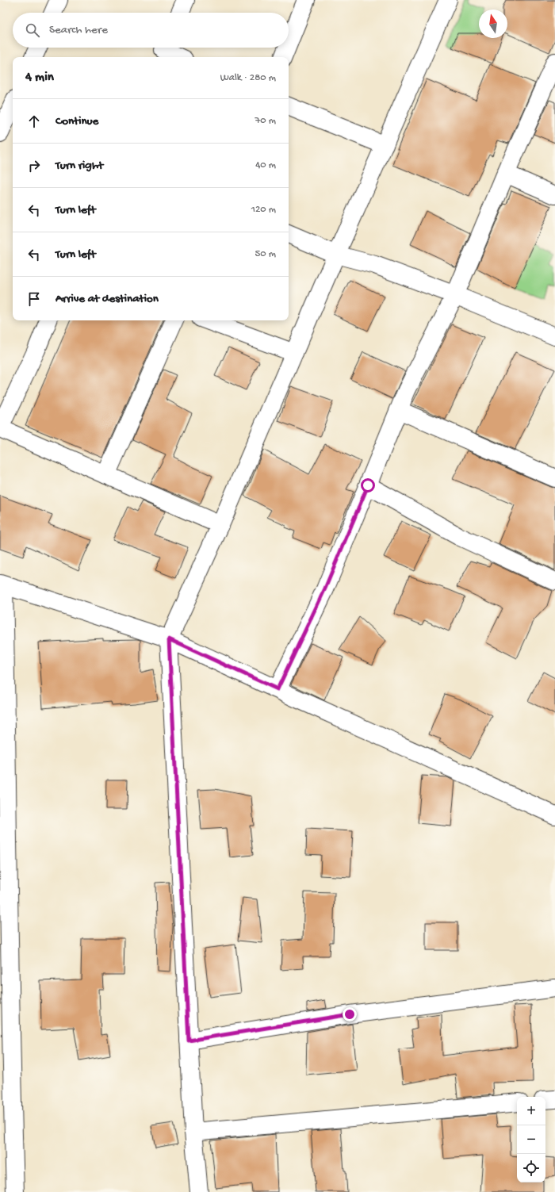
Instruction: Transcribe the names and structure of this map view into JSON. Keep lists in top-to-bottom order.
{
  "north": "top",
  "page": {
    "search": "Search here",
    "heading": ["4 min", "Walk · 280 m"],
    "list": [
      ["Continue", "70 m"],
      ["Turn right", "40 m"],
      ["Turn left", "120 m"],
      ["Turn left", "50 m"],
      "Arrive at destination"
    ],
    "map_buttons": ["+", "−"]
  }
}
